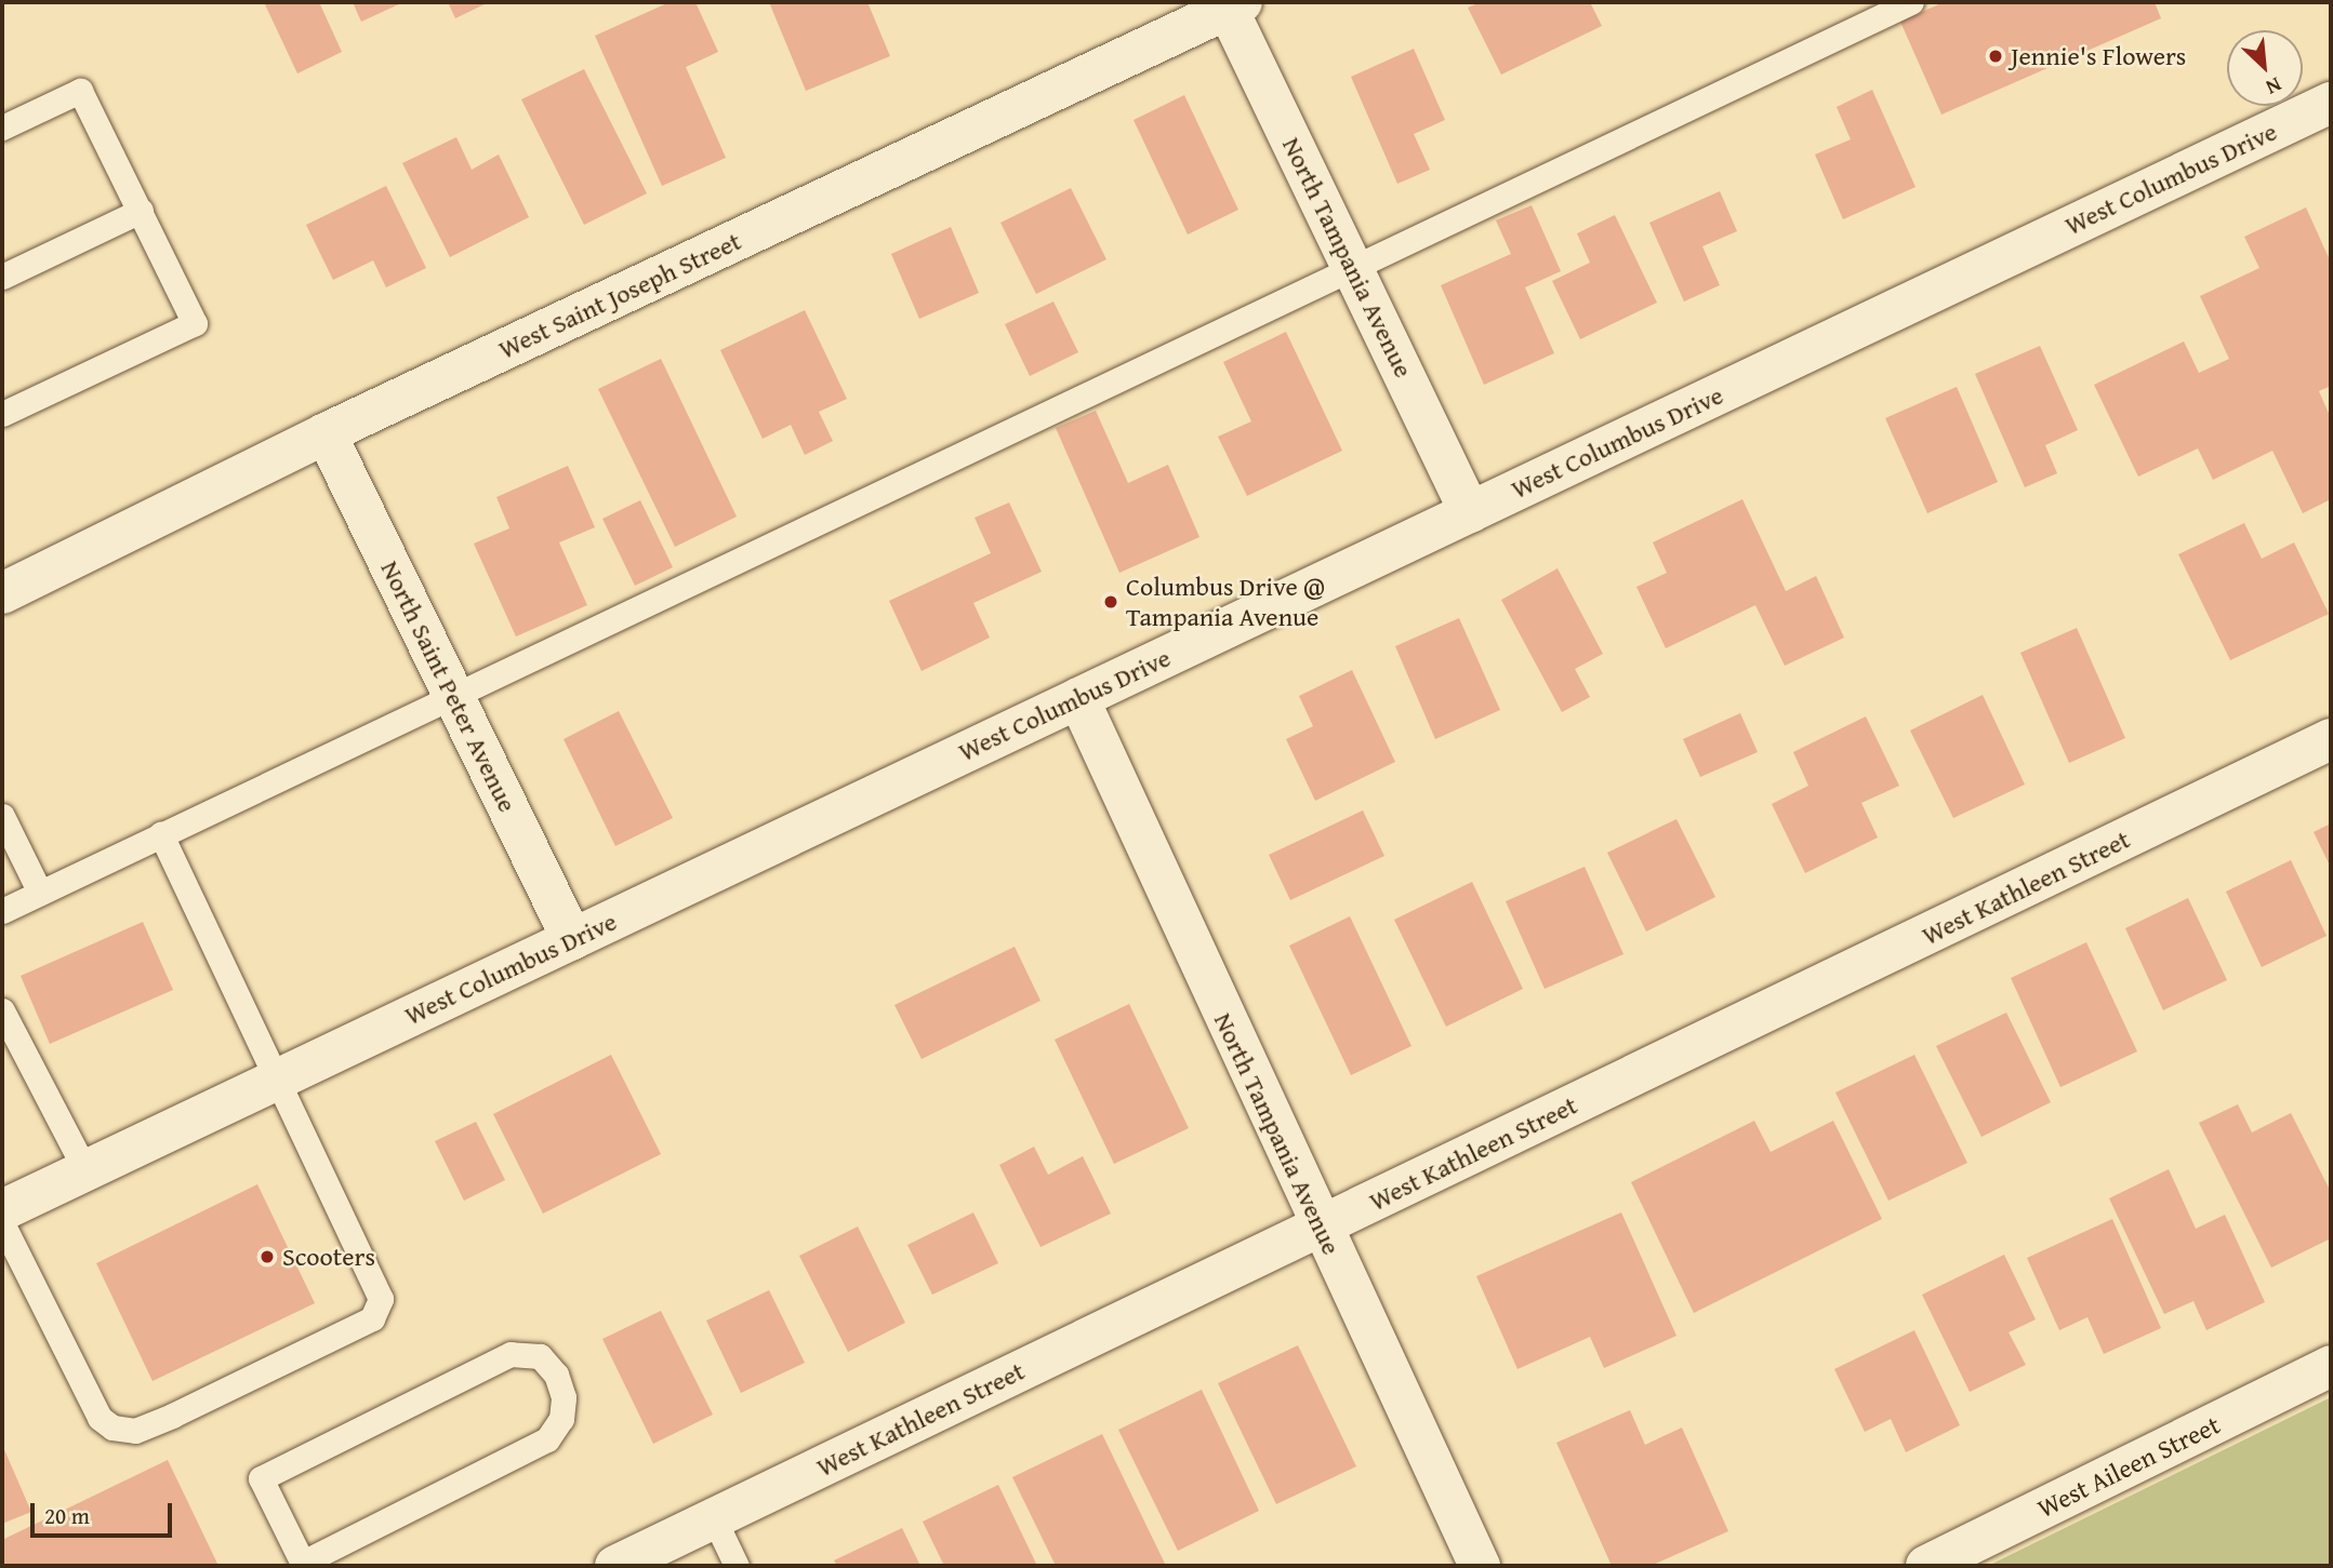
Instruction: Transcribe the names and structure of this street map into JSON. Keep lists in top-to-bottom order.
{
  "streets": {
    "street": [
      "West Columbus Drive",
      "North Tampania Avenue",
      "West Saint Joseph Street",
      "North Saint Peter Avenue",
      "West Kathleen Street",
      "West Aileen Street"
    ]
  },
  "crossings": [
    ["West Columbus Drive", "North Tampania Avenue"],
    ["West Columbus Drive", "North Saint Peter Avenue"],
    ["North Tampania Avenue", "West Saint Joseph Street"],
    ["North Tampania Avenue", "West Kathleen Street"],
    ["West Saint Joseph Street", "North Saint Peter Avenue"]
  ],
  "places": ["Jennie's Flowers", "Columbus Drive @ Tampania Avenue", "Scooters"],
  "scale_bar": "20 m",
  "north": "bottom right"
}
